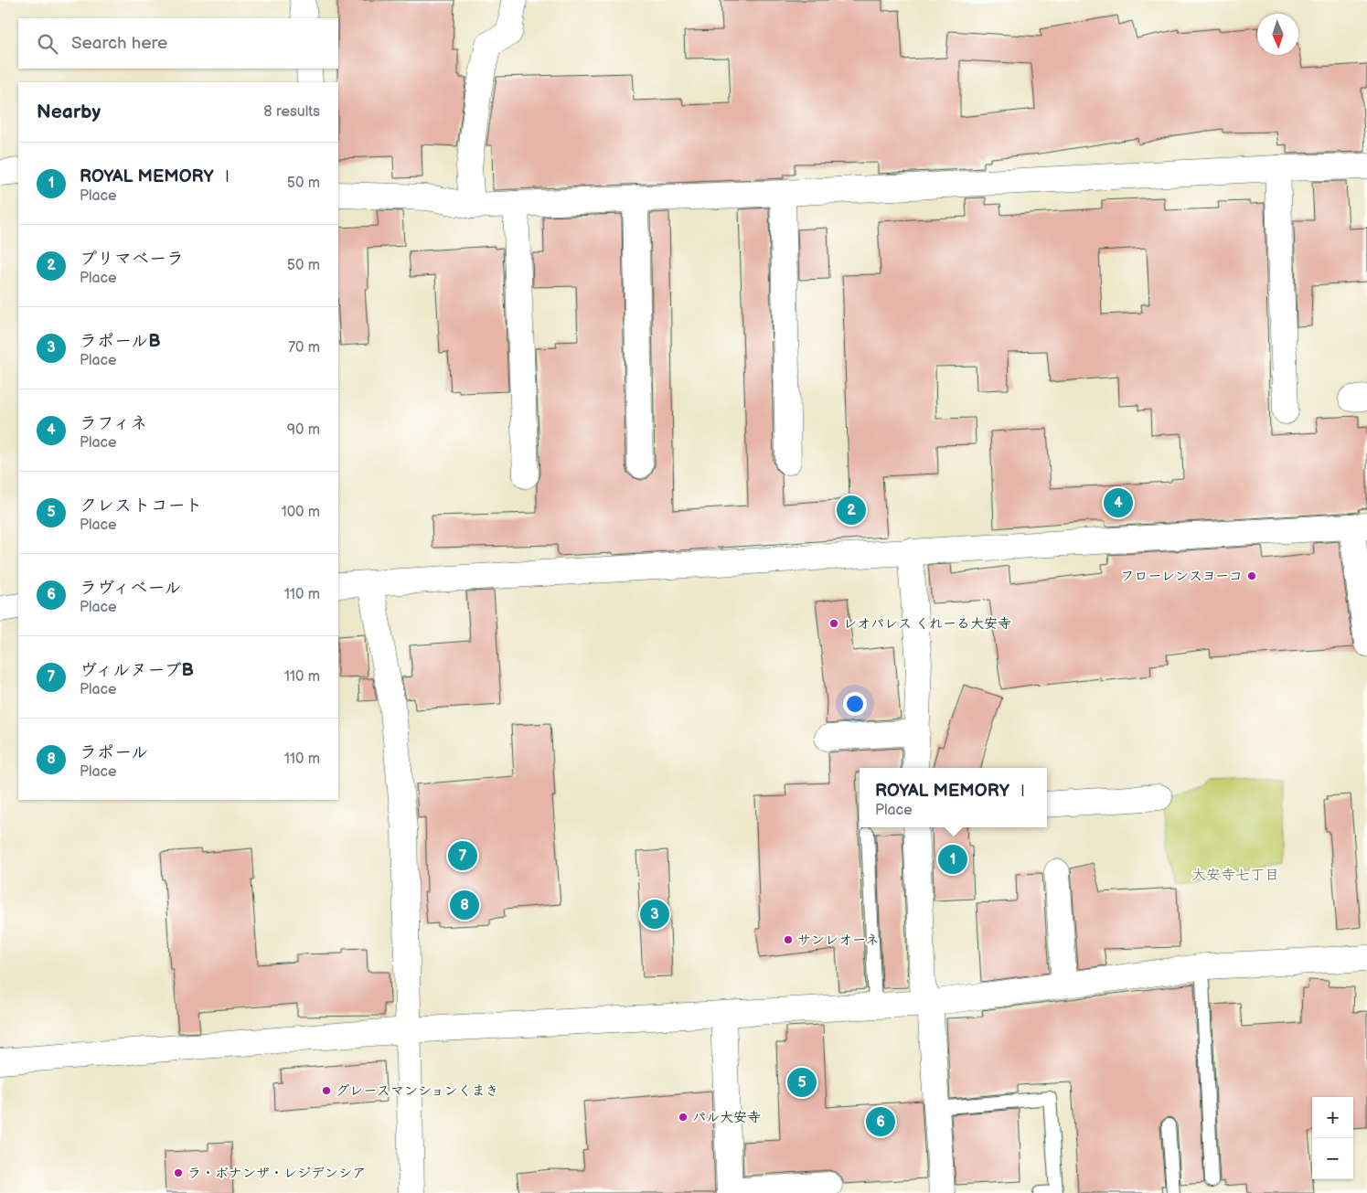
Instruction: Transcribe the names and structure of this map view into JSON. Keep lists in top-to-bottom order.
{
  "districts": ["大安寺七丁目"],
  "places": [
    "フローレンスヨーコ",
    "レオパレス くれーる大安寺",
    "サンレオーネ",
    "グレースマンションくまき",
    "パル大安寺",
    "ラ・ボナンザ・レジデンシア"
  ],
  "north": "bottom",
  "page": {
    "search": "Search here",
    "heading": ["Nearby", "8 results"],
    "list": [
      {
        "mark": "1",
        "name": "ROYAL MEMORY Ⅰ",
        "note": "Place",
        "value": "50 m"
      },
      {
        "mark": "2",
        "name": "プリマベーラ",
        "note": "Place",
        "value": "50 m"
      },
      {
        "mark": "3",
        "name": "ラポールB",
        "note": "Place",
        "value": "70 m"
      },
      {
        "mark": "4",
        "name": "ラフィネ",
        "note": "Place",
        "value": "90 m"
      },
      {
        "mark": "5",
        "name": "クレストコート",
        "note": "Place",
        "value": "100 m"
      },
      {
        "mark": "6",
        "name": "ラヴィベール",
        "note": "Place",
        "value": "110 m"
      },
      {
        "mark": "7",
        "name": "ヴィルヌーブB",
        "note": "Place",
        "value": "110 m"
      },
      {
        "mark": "8",
        "name": "ラポール",
        "note": "Place",
        "value": "110 m"
      }
    ],
    "pins": [
      "4",
      "2",
      "7",
      "1",
      "8",
      "3",
      "5",
      "6"
    ],
    "popup": ["ROYAL MEMORY Ⅰ", "Place"],
    "map_buttons": ["+", "−"]
  }
}
